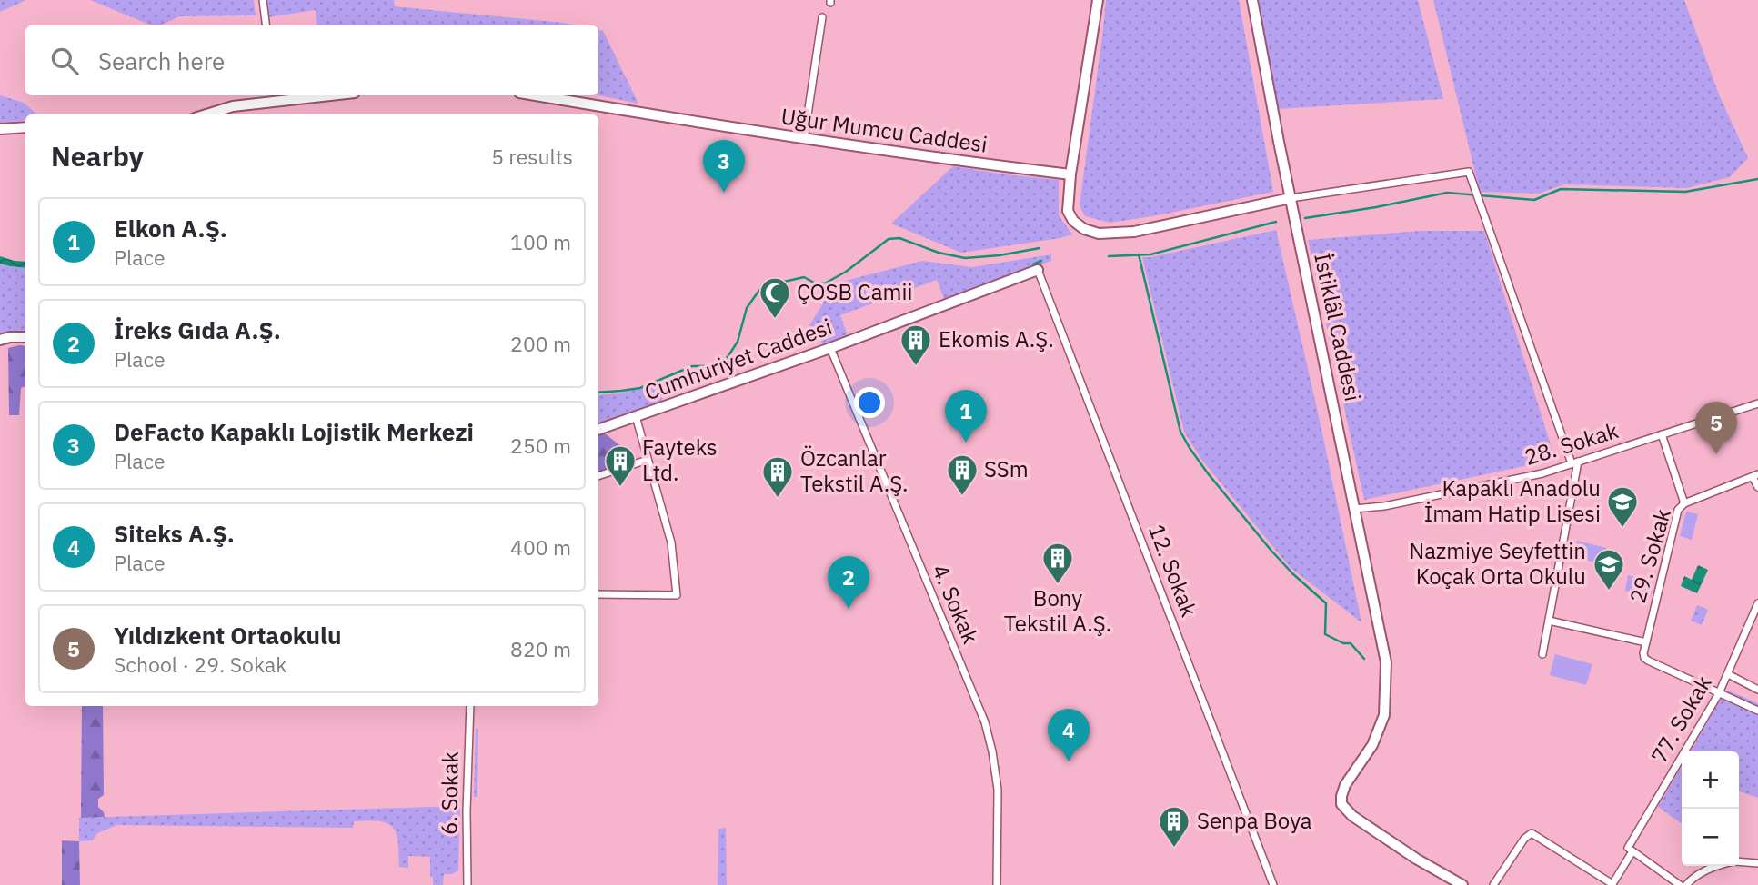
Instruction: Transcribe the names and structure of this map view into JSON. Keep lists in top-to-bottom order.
{
  "streets": {
    "street": [
      "Uğur Mumcu Caddesi",
      "İstiklâl Caddesi",
      "Cumhuriyet Caddesi",
      "28. Sokak",
      "29. Sokak",
      "12. Sokak",
      "4. Sokak",
      "77. Sokak",
      "6. Sokak"
    ]
  },
  "crossings": [
    ["İstiklâl Caddesi", "28. Sokak"],
    ["Cumhuriyet Caddesi", "12. Sokak"],
    ["Cumhuriyet Caddesi", "4. Sokak"],
    ["29. Sokak", "77. Sokak"]
  ],
  "places": {
    "mosque": ["ÇOSB Camii"],
    "building": [
      "Ekomis A.Ş.",
      "Fayteks Ltd.",
      "SSm",
      "Özcanlar Tekstil A.Ş.",
      "Bony Tekstil A.Ş.",
      "Senpa Boya"
    ],
    "school or university": ["Kapaklı Anadolu İmam Hatip Lisesi", "Nazmiye Seyfettin Koçak Orta Okulu"]
  },
  "page": {
    "search": "Search here",
    "heading": ["Nearby", "5 results"],
    "pins": [
      "3",
      "1",
      "5",
      "2",
      "4"
    ],
    "list": [
      {
        "mark": "1",
        "name": "Elkon A.Ş.",
        "note": "Place",
        "value": "100 m"
      },
      {
        "mark": "2",
        "name": "İreks Gıda A.Ş.",
        "note": "Place",
        "value": "200 m"
      },
      {
        "mark": "3",
        "name": "DeFacto Kapaklı Lojistik Merkezi",
        "note": "Place",
        "value": "250 m"
      },
      {
        "mark": "4",
        "name": "Siteks A.Ş.",
        "note": "Place",
        "value": "400 m"
      },
      {
        "mark": "5",
        "name": "Yıldızkent Ortaokulu",
        "note": "School · 29. Sokak",
        "value": "820 m"
      }
    ],
    "map_buttons": ["+", "−"]
  }
}
